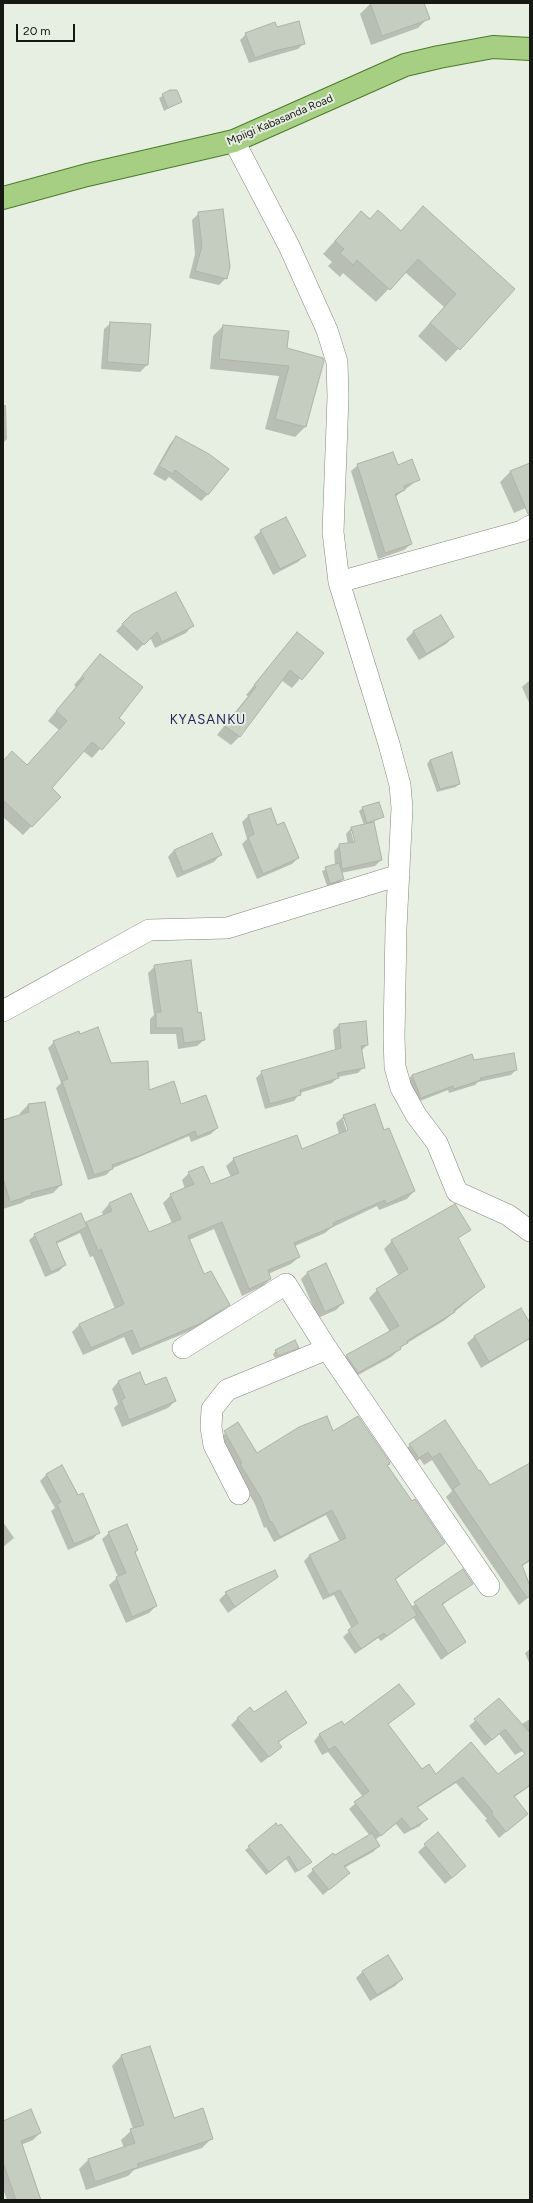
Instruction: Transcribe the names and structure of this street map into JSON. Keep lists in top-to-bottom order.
{
  "streets": {
    "main road": ["Mpiigi Kabasanda Road"]
  },
  "districts": ["KYASANKU"],
  "scale_bar": "20 m"
}
